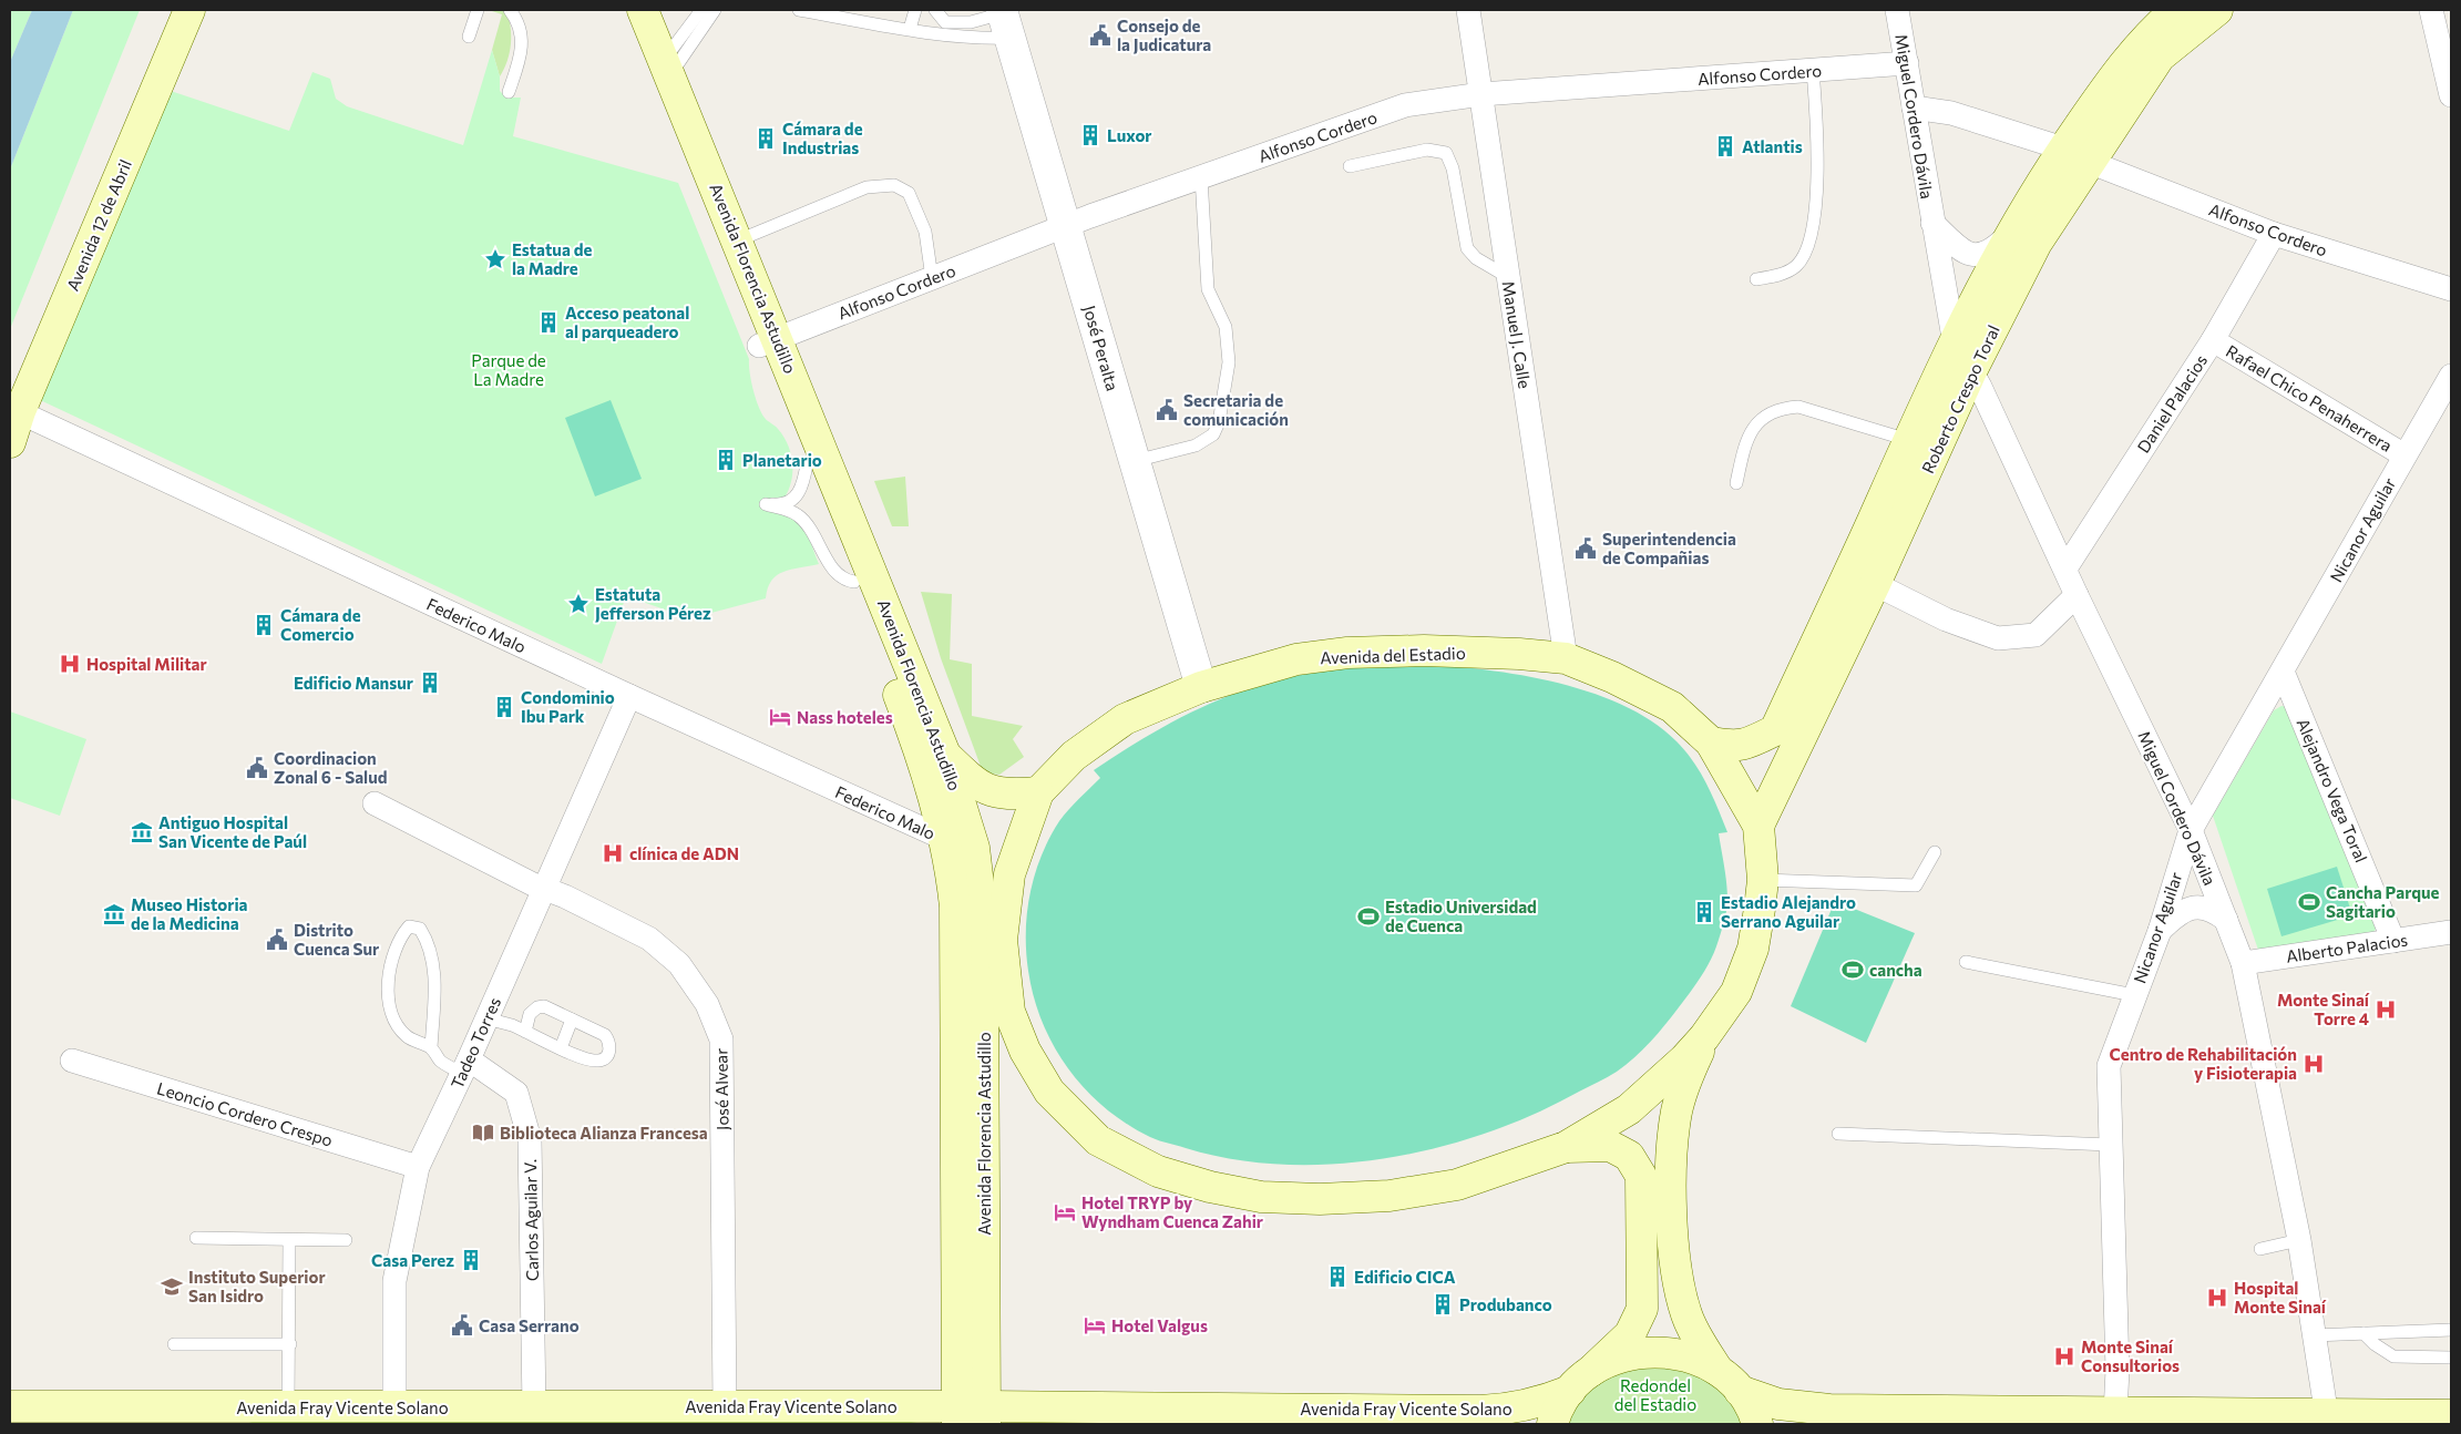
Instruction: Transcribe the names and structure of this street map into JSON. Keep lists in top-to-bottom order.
{
  "streets": {
    "main road": [
      "Avenida 12 de Abril",
      "Avenida Florencia Astudillo",
      "Roberto Crespo Toral",
      "Avenida del Estadio",
      "Avenida Fray Vicente Solano"
    ],
    "street": [
      "Alfonso Cordero",
      "Miguel Cordero Dávila",
      "Manuel J. Calle",
      "José Peralta",
      "Rafael Chico Penaherrera",
      "Daniel Palacios",
      "Nicanor Aguilar",
      "Federico Malo",
      "Alejandro Vega Toral",
      "Alberto Palacios",
      "Tadeo Torres",
      "José Alvear",
      "Leoncio Cordero Crespo",
      "Carlos Aguilar V."
    ]
  },
  "crossings": [
    ["Alfonso Cordero", "Miguel Cordero Dávila"],
    ["Alfonso Cordero", "Avenida Florencia Astudillo"],
    ["Alfonso Cordero", "Manuel J. Calle"],
    ["Alfonso Cordero", "José Peralta"],
    ["Alfonso Cordero", "Roberto Crespo Toral"],
    ["Alfonso Cordero", "Daniel Palacios"],
    ["Miguel Cordero Dávila", "Roberto Crespo Toral"],
    ["Miguel Cordero Dávila", "Daniel Palacios"],
    ["Miguel Cordero Dávila", "Nicanor Aguilar"],
    ["Miguel Cordero Dávila", "Alberto Palacios"],
    ["Avenida 12 de Abril", "Federico Malo"],
    ["Avenida Florencia Astudillo", "Federico Malo"],
    ["Avenida Florencia Astudillo", "Avenida del Estadio"],
    ["Avenida Florencia Astudillo", "Avenida Fray Vicente Solano"],
    ["Manuel J. Calle", "Avenida del Estadio"],
    ["José Peralta", "Avenida del Estadio"],
    ["Rafael Chico Penaherrera", "Daniel Palacios"],
    ["Rafael Chico Penaherrera", "Nicanor Aguilar"],
    ["Roberto Crespo Toral", "Avenida del Estadio"],
    ["Nicanor Aguilar", "Alejandro Vega Toral"],
    ["Federico Malo", "Tadeo Torres"],
    ["Avenida del Estadio", "Avenida Fray Vicente Solano"],
    ["Alejandro Vega Toral", "Alberto Palacios"],
    ["Tadeo Torres", "José Alvear"],
    ["Tadeo Torres", "Leoncio Cordero Crespo"],
    ["Tadeo Torres", "Carlos Aguilar V."],
    ["Tadeo Torres", "Avenida Fray Vicente Solano"],
    ["José Alvear", "Avenida Fray Vicente Solano"],
    ["Carlos Aguilar V.", "Avenida Fray Vicente Solano"]
  ],
  "parks": ["Parque de La Madre", "Redondel del Estadio"],
  "places": {
    "public building": [
      "Consejo de la Judicatura",
      "Secretaria de comunicación",
      "Superintendencia de Compañias",
      "Coordinacion Zonal 6 - Salud",
      "Distrito Cuenca Sur",
      "Casa Serrano"
    ],
    "building": [
      "Luxor",
      "Cámara de Industrias",
      "Atlantis",
      "Acceso peatonal al parqueadero",
      "Planetario",
      "Cámara de Comercio",
      "Edificio Mansur",
      "Condominio Ibu Park",
      "Estadio Alejandro Serrano Aguilar",
      "Casa Perez",
      "Edificio CICA",
      "Produbanco"
    ],
    "place": ["Estatua de la Madre", "Estatuta Jefferson Pérez"],
    "hospital": [
      "Hospital Militar",
      "clínica de ADN",
      "Monte Sinaí Torre 4",
      "Centro de Rehabilitación y Fisioterapia",
      "Hospital Monte Sinaí",
      "Monte Sinaí Consultorios"
    ],
    "hotel": ["Nass hoteles", "Hotel TRYP by Wyndham Cuenca Zahir", "Hotel Valgus"],
    "museum": ["Antiguo Hospital San Vicente de Paúl", "Museo Historia de la Medicina"],
    "sports": ["Cancha Parque Sagitario", "Estadio Universidad de Cuenca", "cancha"],
    "library": ["Biblioteca Alianza Francesa"],
    "school or university": ["Instituto Superior San Isidro"]
  }
}
